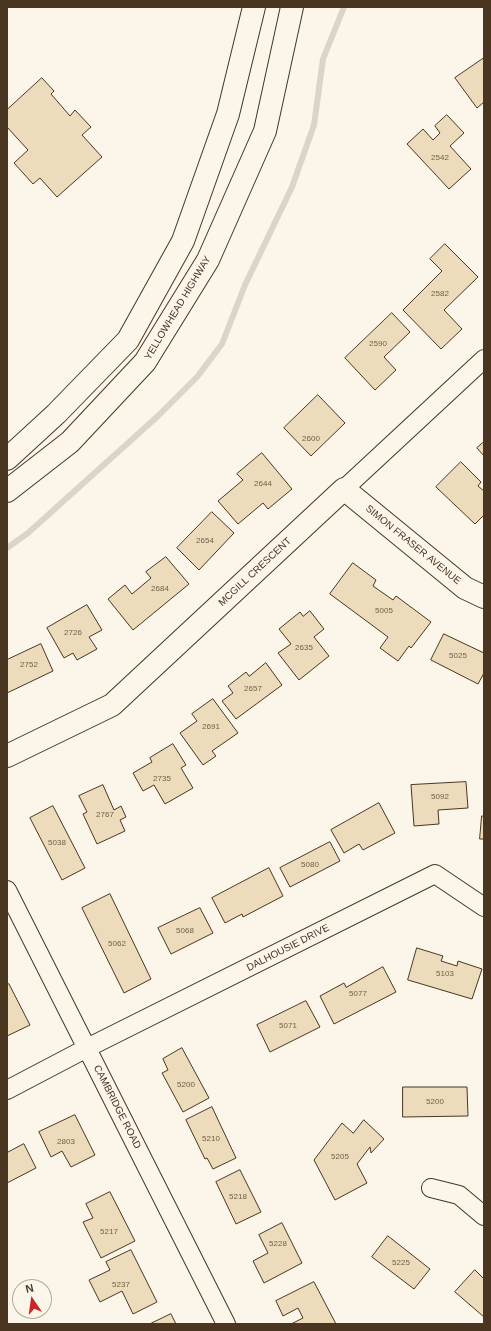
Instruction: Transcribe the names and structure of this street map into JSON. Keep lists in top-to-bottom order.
{
  "streets": {
    "main road": ["YELLOWHEAD HIGHWAY", "SIMON FRASER AVENUE", "MCGILL CRESCENT"],
    "street": ["DALHOUSIE DRIVE", "CAMBRIDGE ROAD"]
  },
  "crossings": [
    ["SIMON FRASER AVENUE", "MCGILL CRESCENT"],
    ["DALHOUSIE DRIVE", "CAMBRIDGE ROAD"]
  ],
  "house_numbers": [
    "2542",
    "2582",
    "2590",
    "2600",
    "2644",
    "2654",
    "2684",
    "5005",
    "2726",
    "2635",
    "5025",
    "2752",
    "2657",
    "2691",
    "2735",
    "5092",
    "2767",
    "5038",
    "5080",
    "5068",
    "5062",
    "5103",
    "5077",
    "5071",
    "5200",
    "5200",
    "5210",
    "2803",
    "5205",
    "5218",
    "5217",
    "5228",
    "5225",
    "5237"
  ],
  "north": "top"
}
